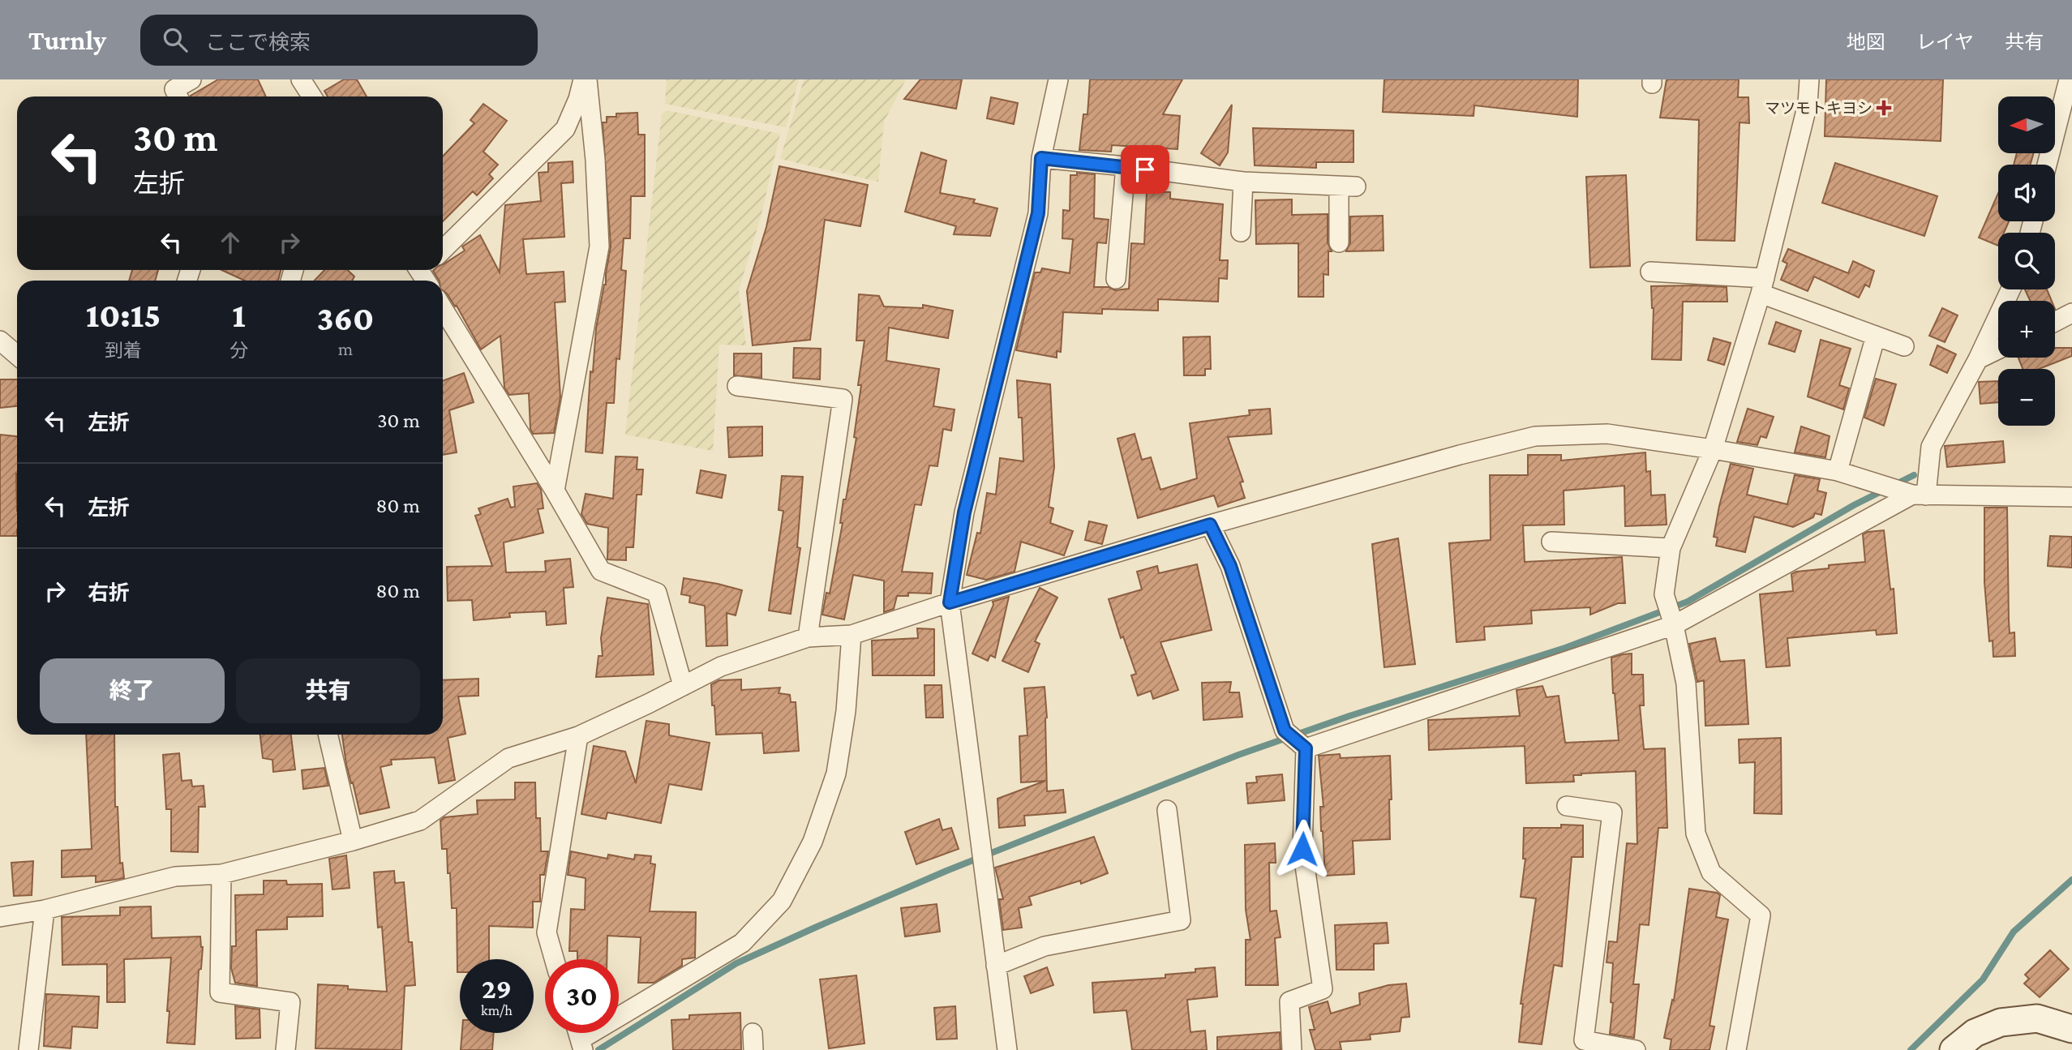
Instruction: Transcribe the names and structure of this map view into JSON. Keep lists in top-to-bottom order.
{
  "places": {
    "health": ["マツモトキヨシ"]
  },
  "north": "left",
  "page": {
    "header": "Turnly",
    "search": "ここで検索",
    "nav": ["地図", "レイヤ", "共有"],
    "map_buttons": ["+", "−"],
    "turn": ["30 m", "左折"],
    "eta": [
      "10:15",
      "到着",
      "1",
      "分",
      "360",
      "m"
    ],
    "list": [
      {
        "name": "左折",
        "value": "30 m"
      },
      {
        "name": "左折",
        "value": "80 m"
      },
      {
        "name": "右折",
        "value": "80 m"
      }
    ],
    "buttons": ["終了", "共有"],
    "speed": "29 km/h",
    "limit": "30"
  }
}
